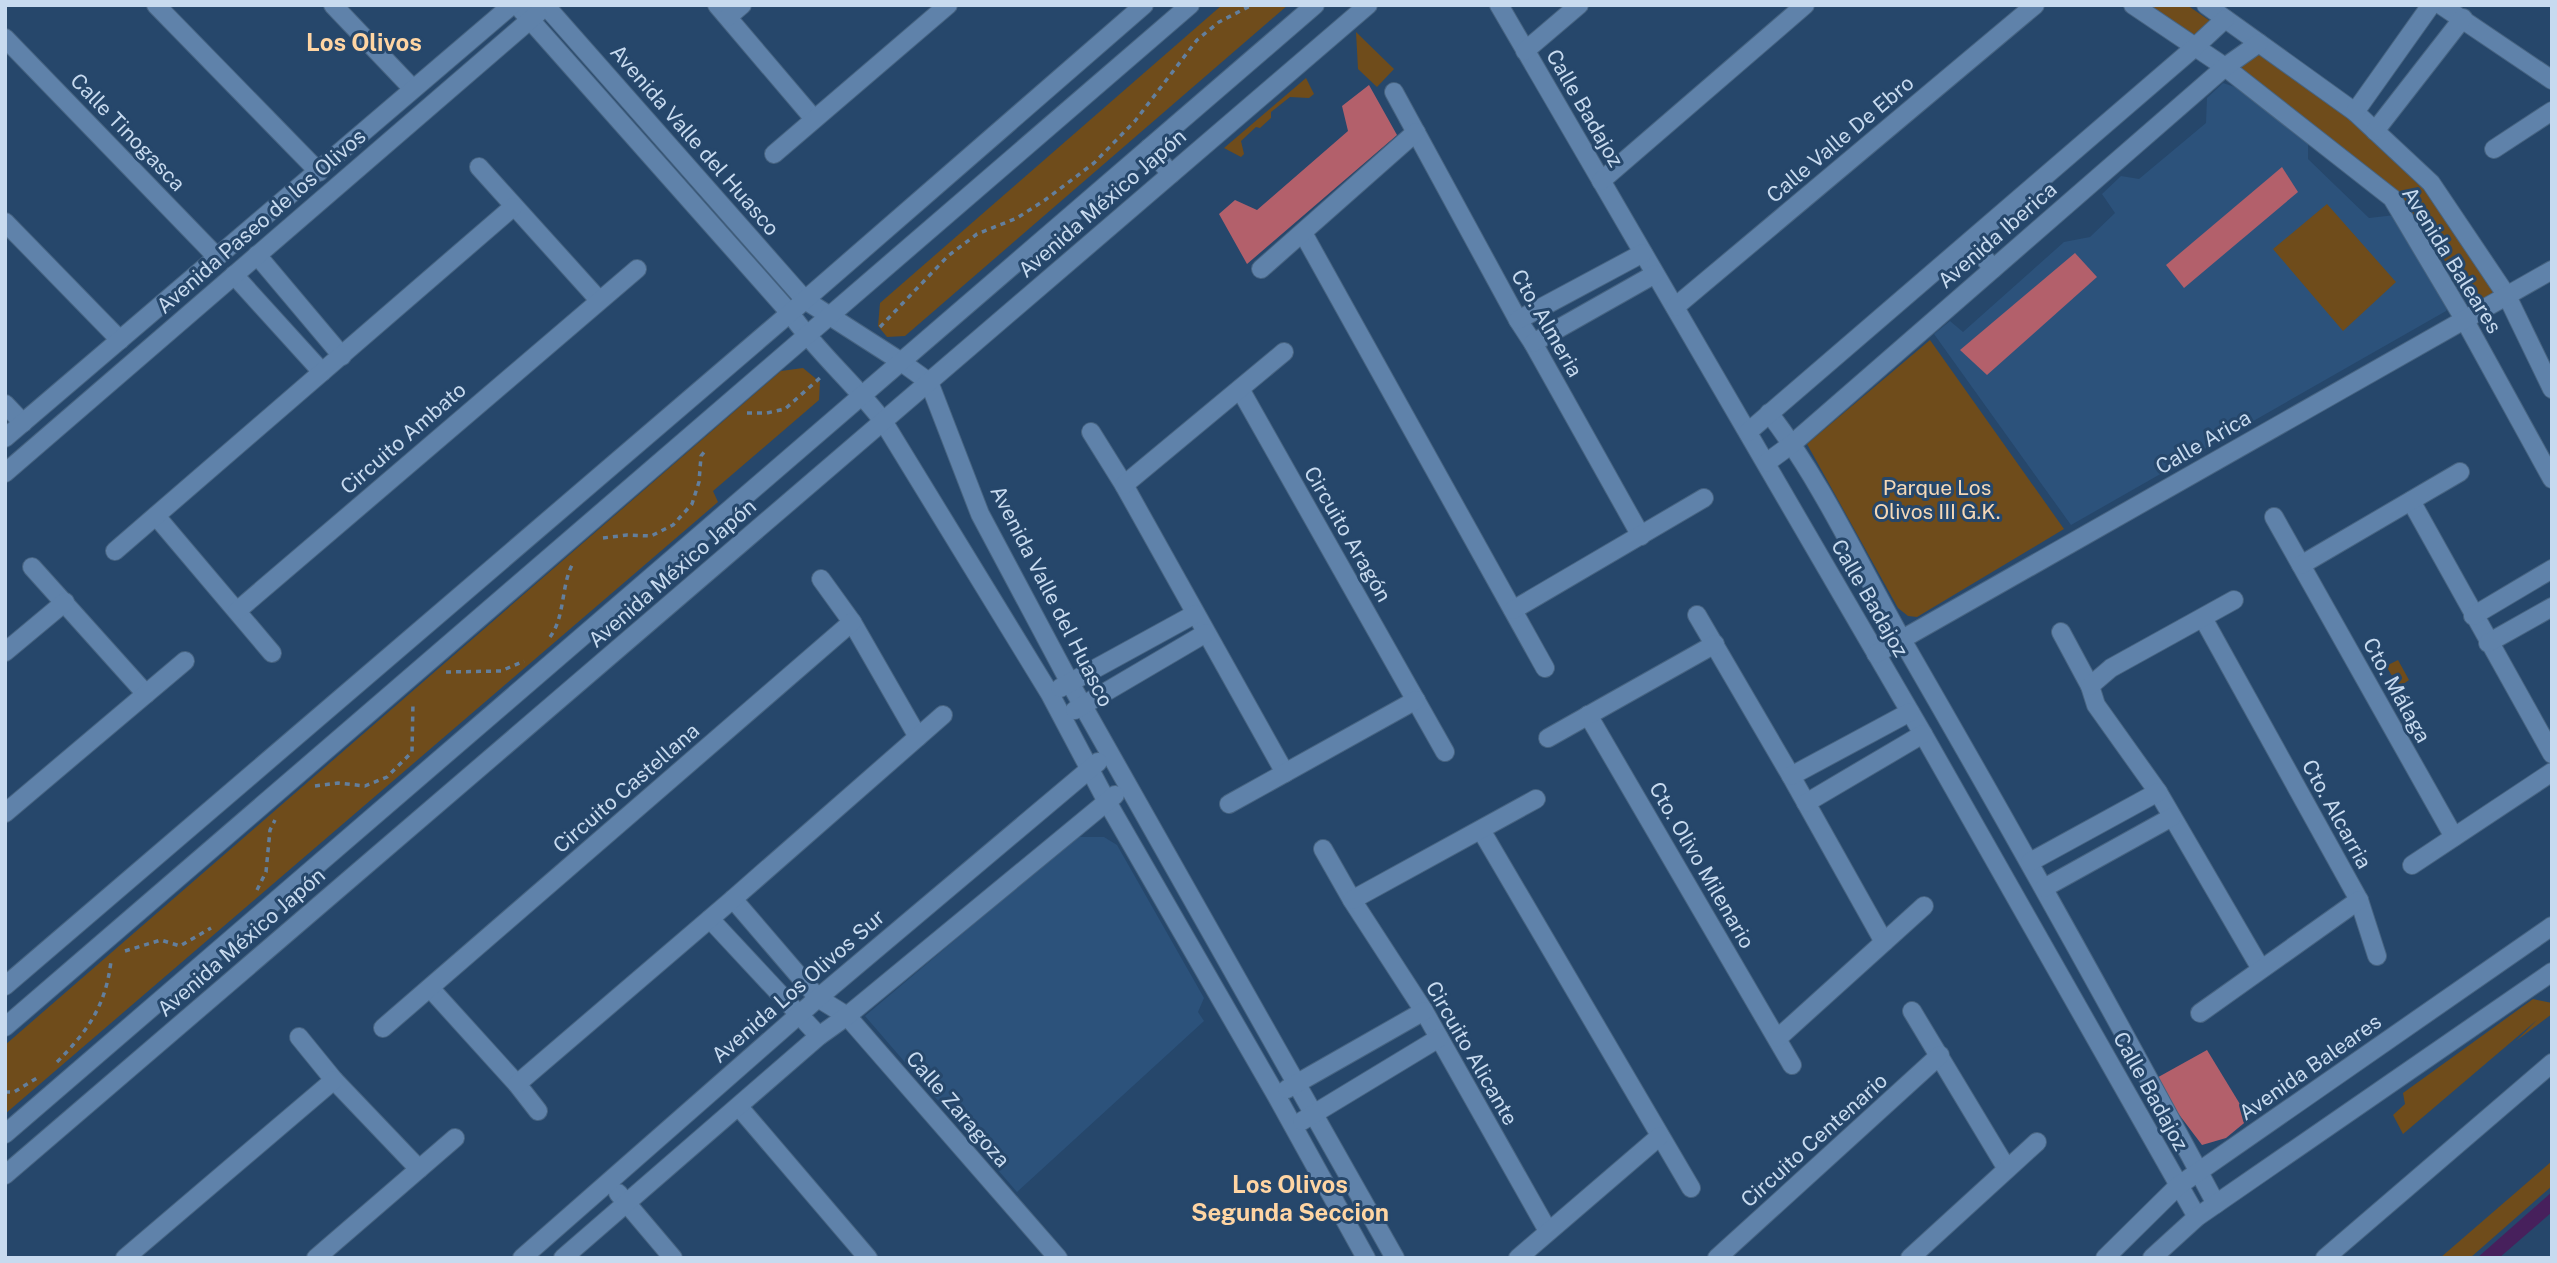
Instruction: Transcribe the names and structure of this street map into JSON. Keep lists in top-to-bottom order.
{
  "streets": {
    "street": [
      "Calle Badajoz",
      "Calle Tinogasca",
      "Calle Valle De Ebro",
      "Avenida Valle del Huasco",
      "Avenida México Japón",
      "Avenida Paseo de los Olivos",
      "Avenida Iberica",
      "Avenida Baleares",
      "Cto. Almeria",
      "Circuito Ambato",
      "Calle Arica",
      "Circuito Aragón",
      "Cto. Málaga",
      "Circuito Castellana",
      "Cto. Alcarria",
      "Cto. Olivo Milenario",
      "Avenida Los Olivos Sur",
      "Circuito Alicante",
      "Calle Zaragoza",
      "Circuito Centenario"
    ]
  },
  "crossings": [
    ["Calle Badajoz", "Calle Valle De Ebro"],
    ["Calle Badajoz", "Avenida Iberica"],
    ["Calle Badajoz", "Avenida Baleares"],
    ["Calle Badajoz", "Calle Arica"],
    ["Calle Tinogasca", "Avenida Paseo de los Olivos"],
    ["Avenida Valle del Huasco", "Avenida México Japón"],
    ["Avenida Valle del Huasco", "Avenida Paseo de los Olivos"],
    ["Avenida Valle del Huasco", "Avenida Los Olivos Sur"],
    ["Avenida Iberica", "Avenida Baleares"],
    ["Avenida Baleares", "Calle Arica"],
    ["Avenida Los Olivos Sur", "Calle Zaragoza"]
  ],
  "districts": ["Los Olivos", "Los Olivos Segunda Seccion"],
  "parks": ["Parque Los Olivos III G.K."]
}
